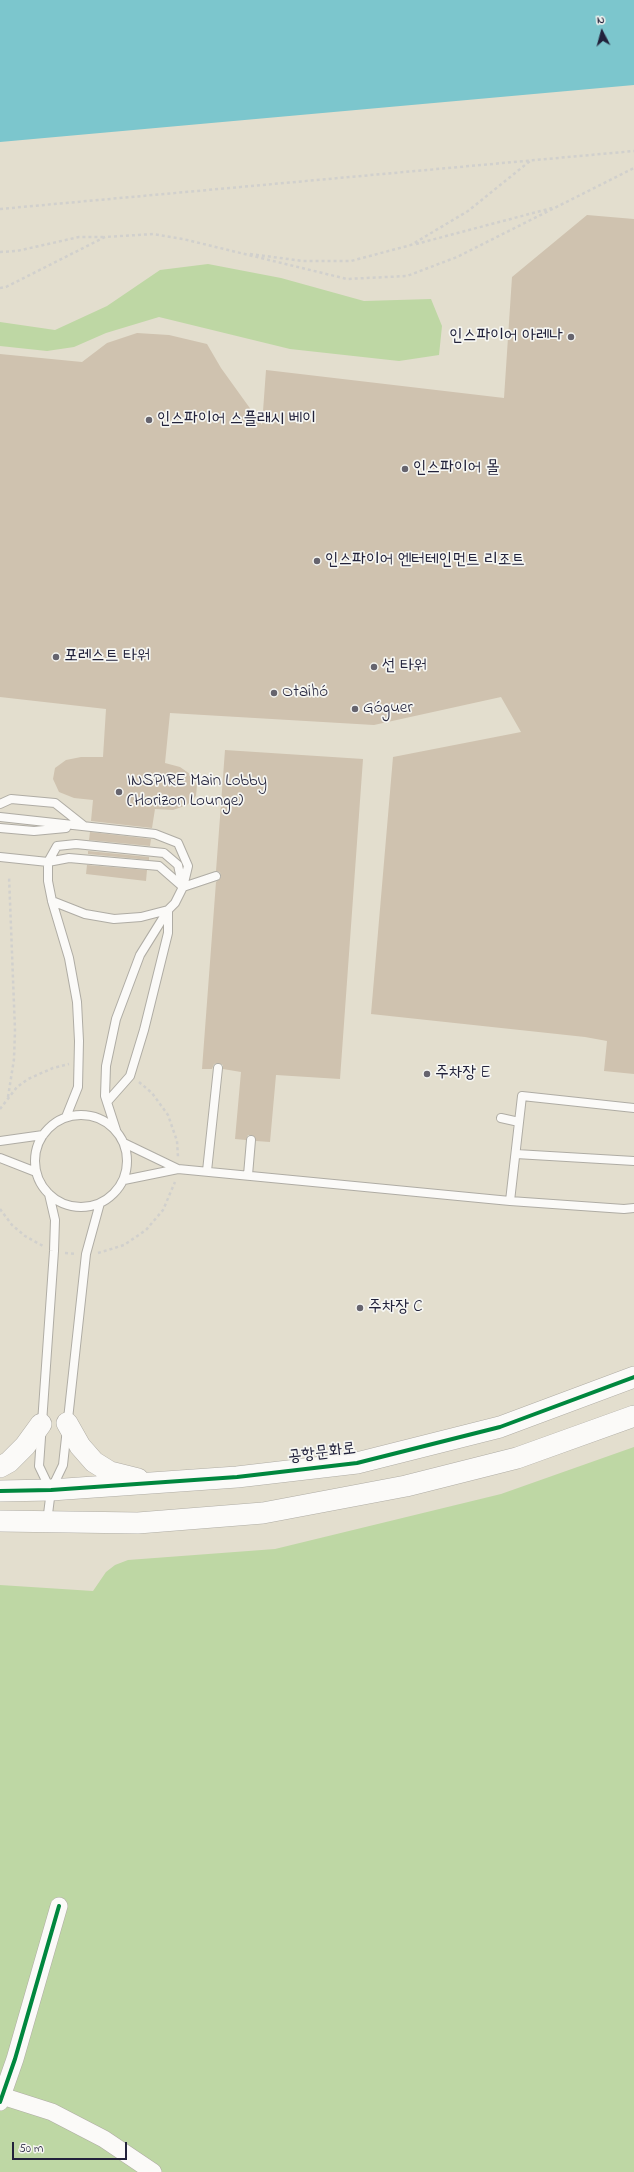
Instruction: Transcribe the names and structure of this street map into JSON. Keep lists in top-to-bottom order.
{
  "streets": {
    "street": ["공항문화로"]
  },
  "places": [
    "인스파이어 아레나",
    "인스파이어 스플래시 베이",
    "인스파이어 몰",
    "인스파이어 엔터테인먼트 리조트",
    "포레스트 타워",
    "선 타워",
    "Otaihó",
    "Góguer",
    "INSPIRE Main Lobby (Horizon Lounge)",
    "주차장 E",
    "주차장 C"
  ],
  "scale_bar": "50 m",
  "north": "top"
}
